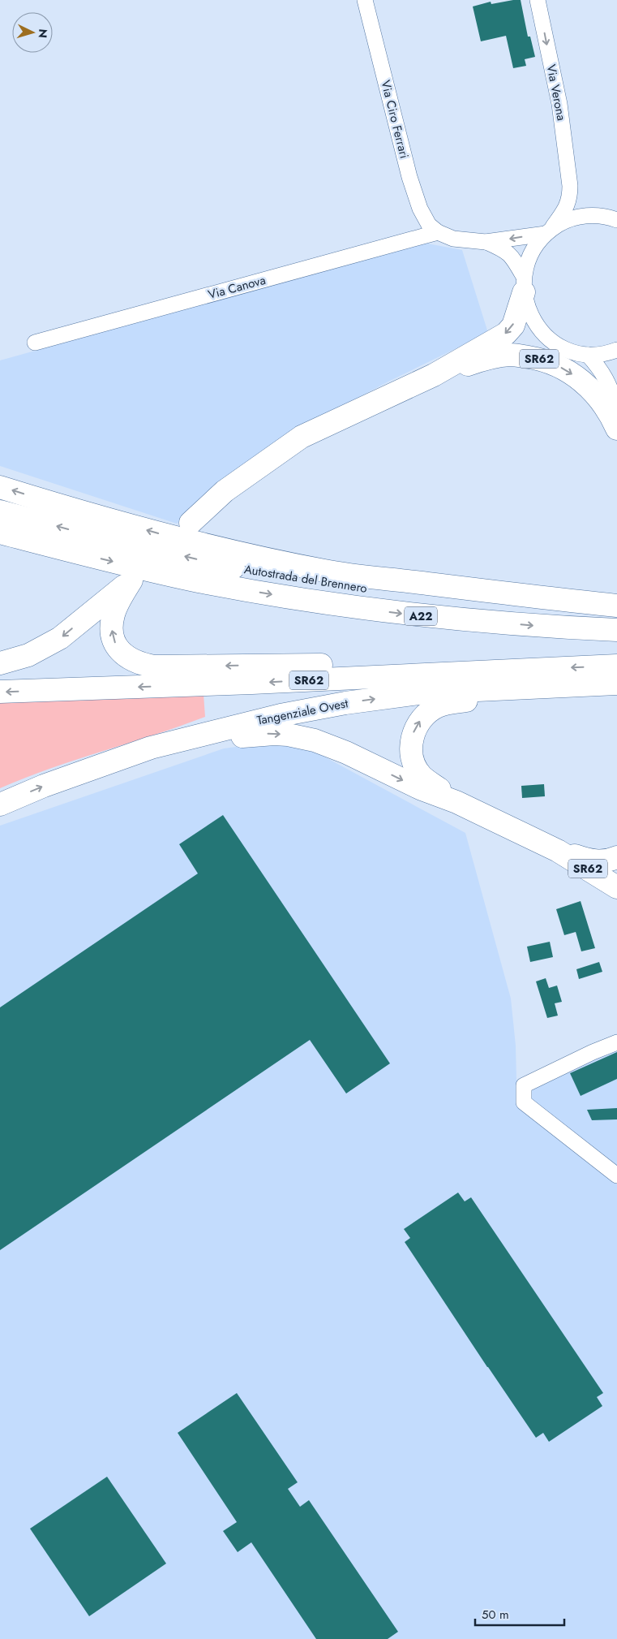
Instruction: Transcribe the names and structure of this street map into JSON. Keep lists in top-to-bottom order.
{
  "streets": {
    "highway": [
      "SR62",
      "Autostrada del Brennero",
      "A22",
      "Tangenziale Ovest"
    ],
    "street": ["Via Verona", "Via Ciro Ferrari", "Via Canova"]
  },
  "crossings": [
    ["Via Ciro Ferrari", "Via Canova"],
    ["SR62", "Tangenziale Ovest"]
  ],
  "one_way": ["Via Verona"],
  "scale_bar": "50 m",
  "north": "right"
}
